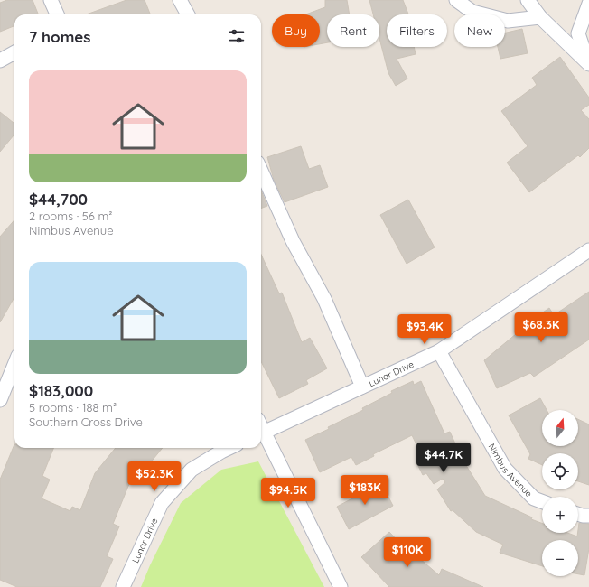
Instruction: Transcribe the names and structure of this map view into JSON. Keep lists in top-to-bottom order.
{
  "streets": {
    "street": ["Lunar Drive", "Nimbus Avenue"]
  },
  "crossings": [
    ["Lunar Drive", "Nimbus Avenue"]
  ],
  "north": "top",
  "page": {
    "chip": [
      "Buy",
      "Rent",
      "Filters",
      "New"
    ],
    "heading": "7 homes",
    "list": [
      {
        "name": "$44,700",
        "note": "2 rooms · 56 m² · Nimbus Avenue"
      },
      {
        "name": "$183,000",
        "note": "5 rooms · 188 m² · Southern Cross Drive"
      }
    ],
    "price": [
      "$68.3K",
      "$93.4K",
      "$44.7K",
      "$52.3K",
      "$183K",
      "$94.5K",
      "$110K"
    ],
    "map_buttons": ["+", "−"]
  }
}
